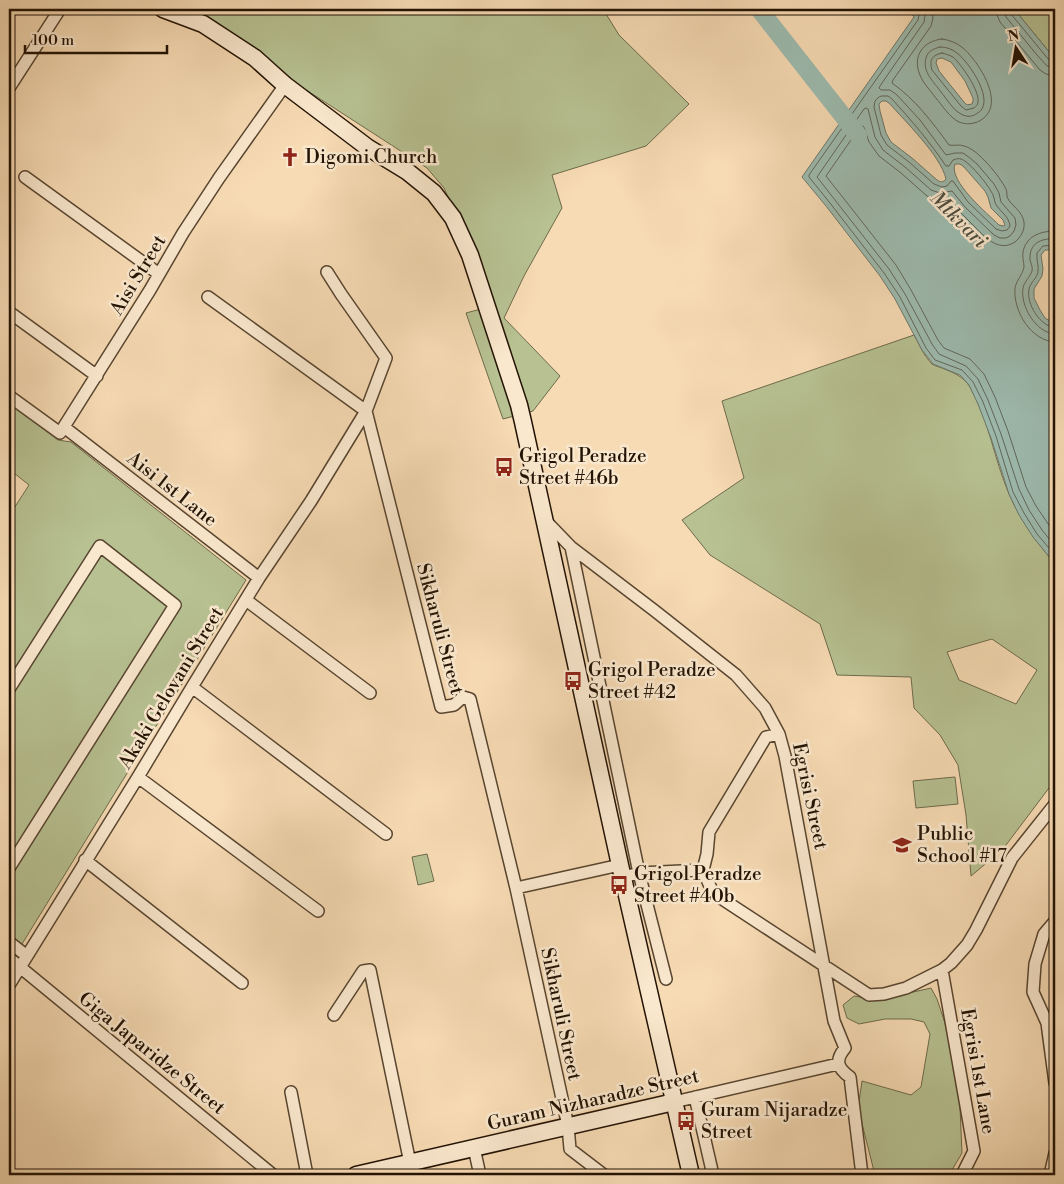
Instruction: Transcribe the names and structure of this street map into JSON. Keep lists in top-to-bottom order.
{
  "streets": {
    "street": [
      "Aisi Street",
      "Aisi 1st Lane",
      "Sikharuli Street",
      "Akaki Gelovani Street",
      "Egrisi Street",
      "Giga Japaridze Street",
      "Egrisi 1st Lane",
      "Guram Nizharadze Street"
    ]
  },
  "crossings": [
    ["Aisi Street", "Aisi 1st Lane"],
    ["Aisi 1st Lane", "Akaki Gelovani Street"],
    ["Sikharuli Street", "Akaki Gelovani Street"],
    ["Sikharuli Street", "Guram Nizharadze Street"],
    ["Akaki Gelovani Street", "Giga Japaridze Street"],
    ["Egrisi Street", "Guram Nizharadze Street"]
  ],
  "water": ["Mtkvari"],
  "places": {
    "church": ["Digomi Church"],
    "bus stop": [
      "Grigol Peradze Street #46b",
      "Grigol Peradze Street #42",
      "Grigol Peradze Street #40b",
      "Guram Nijaradze Street"
    ],
    "school or university": ["Public School #17"]
  },
  "scale_bar": "100 m",
  "north": "top"
}
